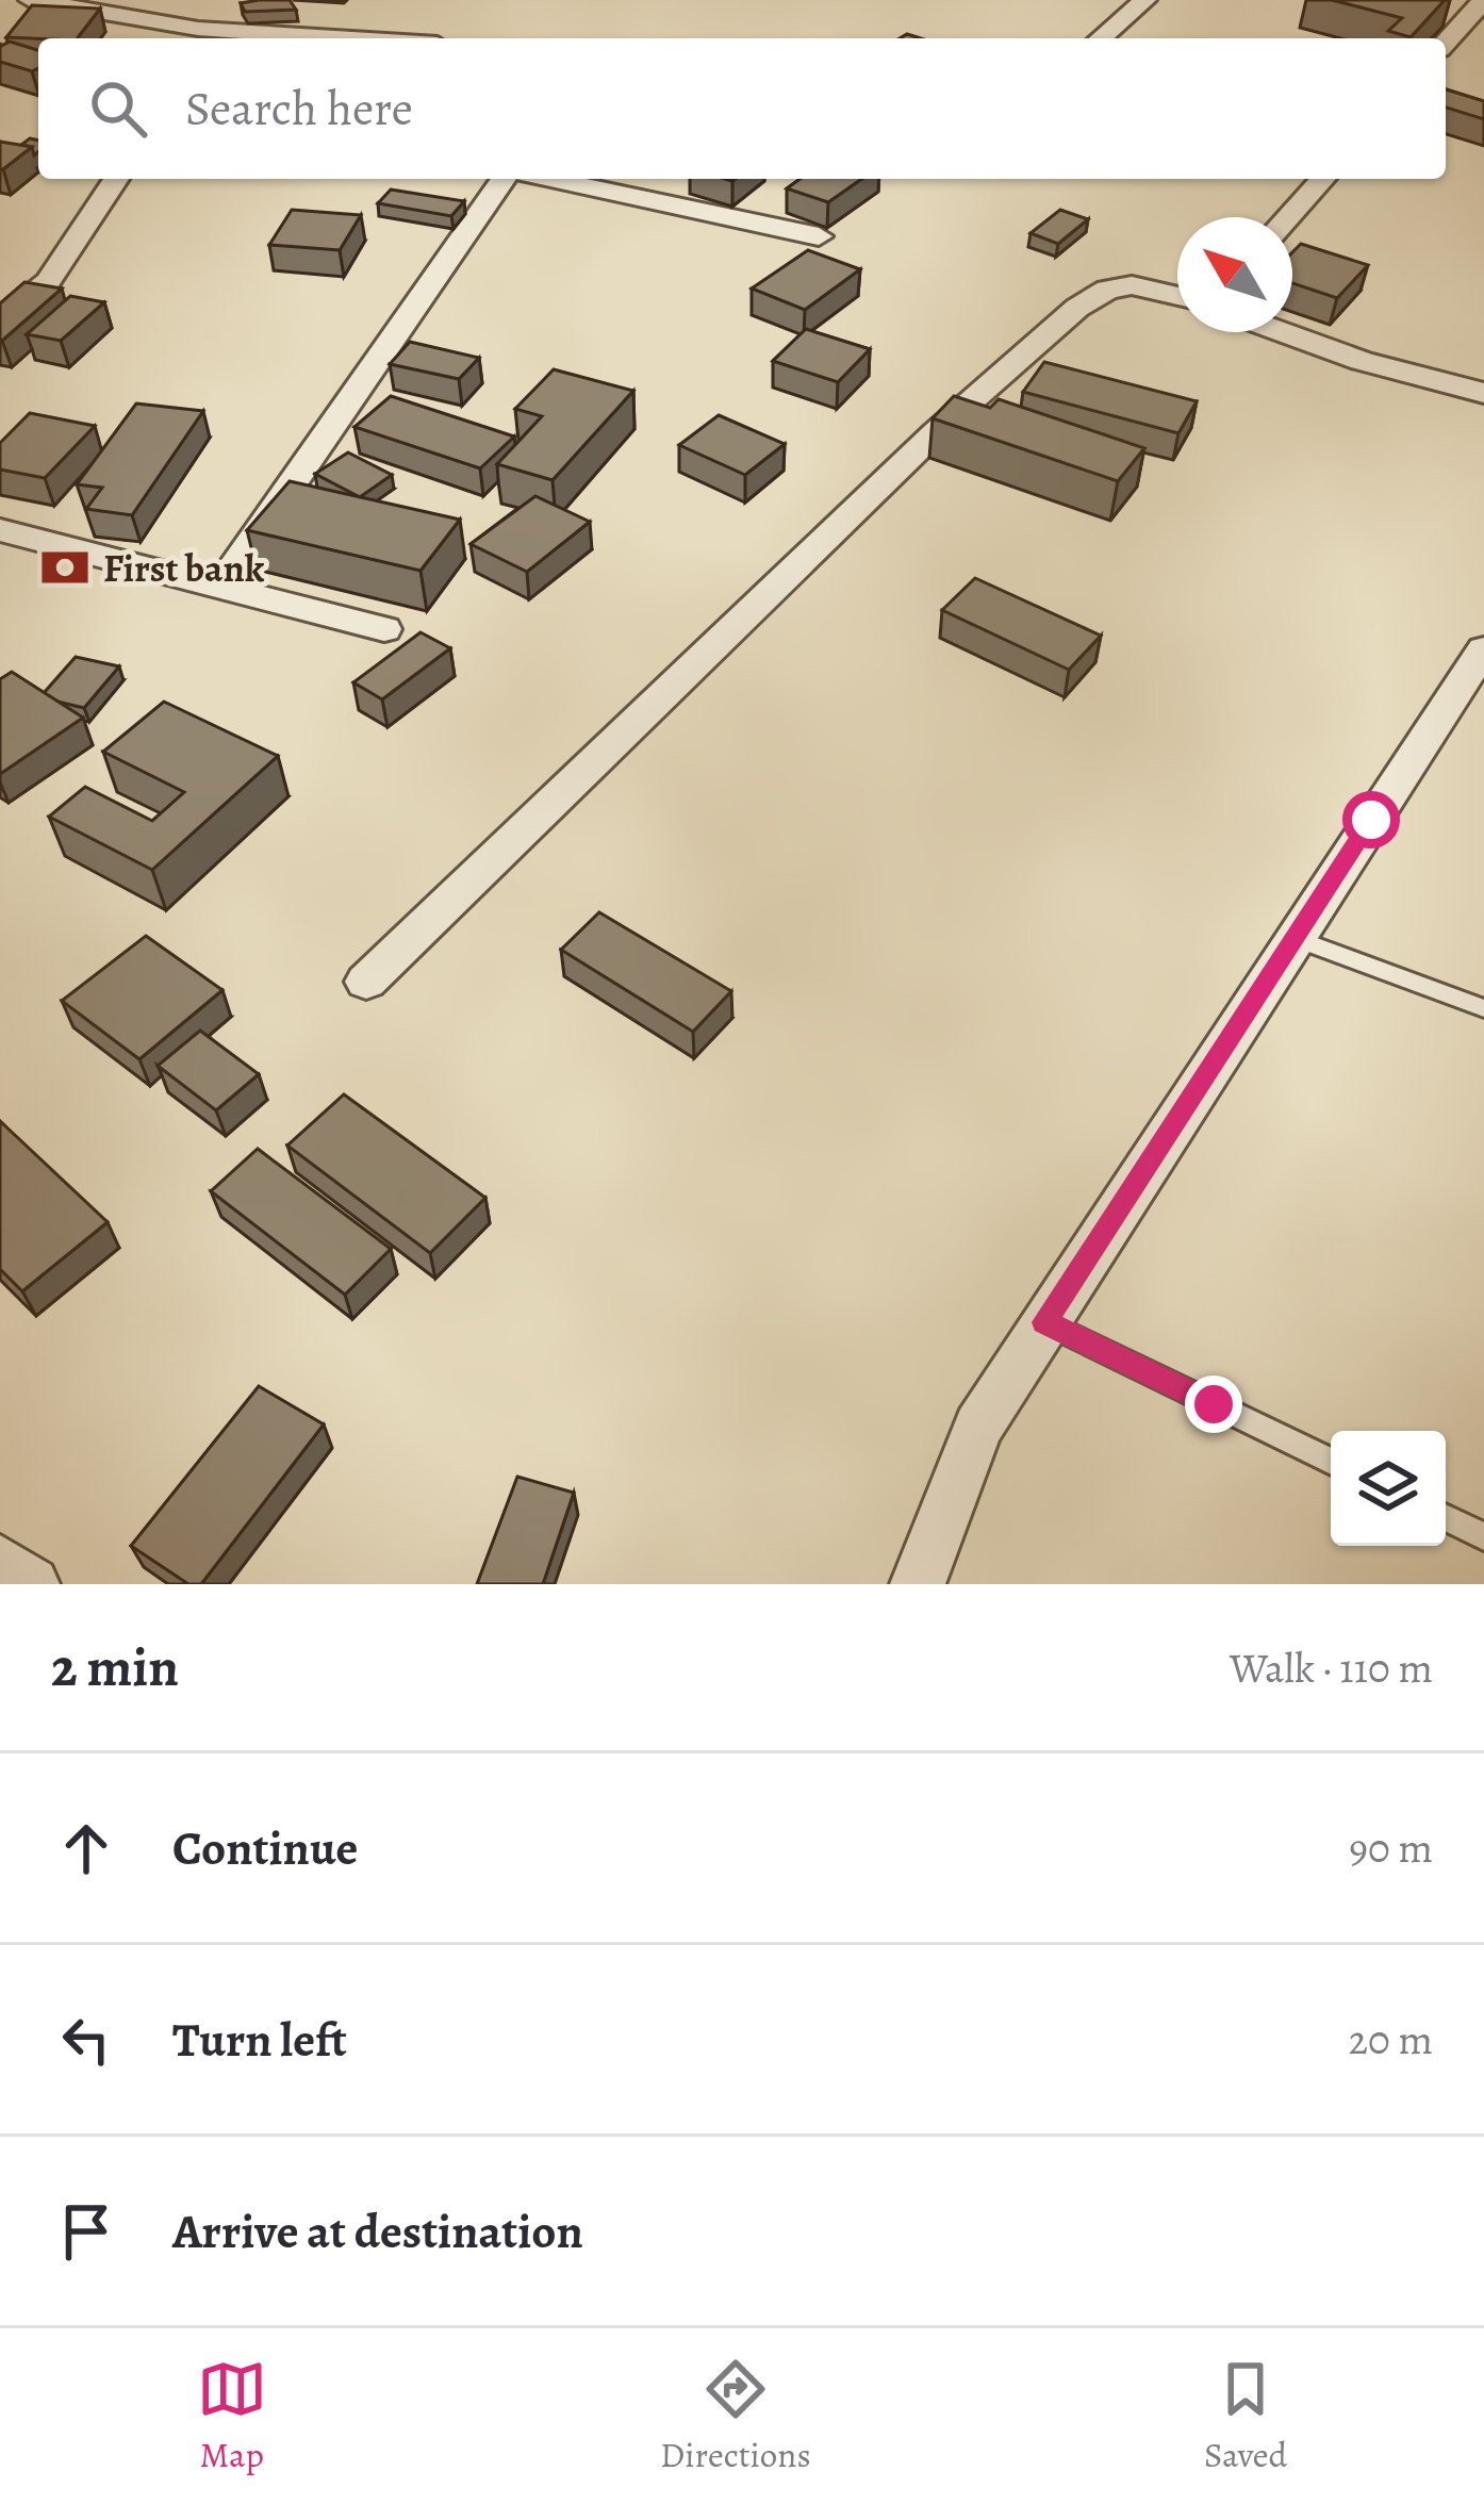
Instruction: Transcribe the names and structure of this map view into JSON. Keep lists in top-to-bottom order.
{
  "places": {
    "bank": ["First bank"]
  },
  "north": "top left",
  "page": {
    "search": "Search here",
    "heading": ["2 min", "Walk · 110 m"],
    "list": [
      ["Continue", "90 m"],
      ["Turn left", "20 m"],
      "Arrive at destination"
    ],
    "nav": ["Map", "Directions", "Saved"]
  }
}
